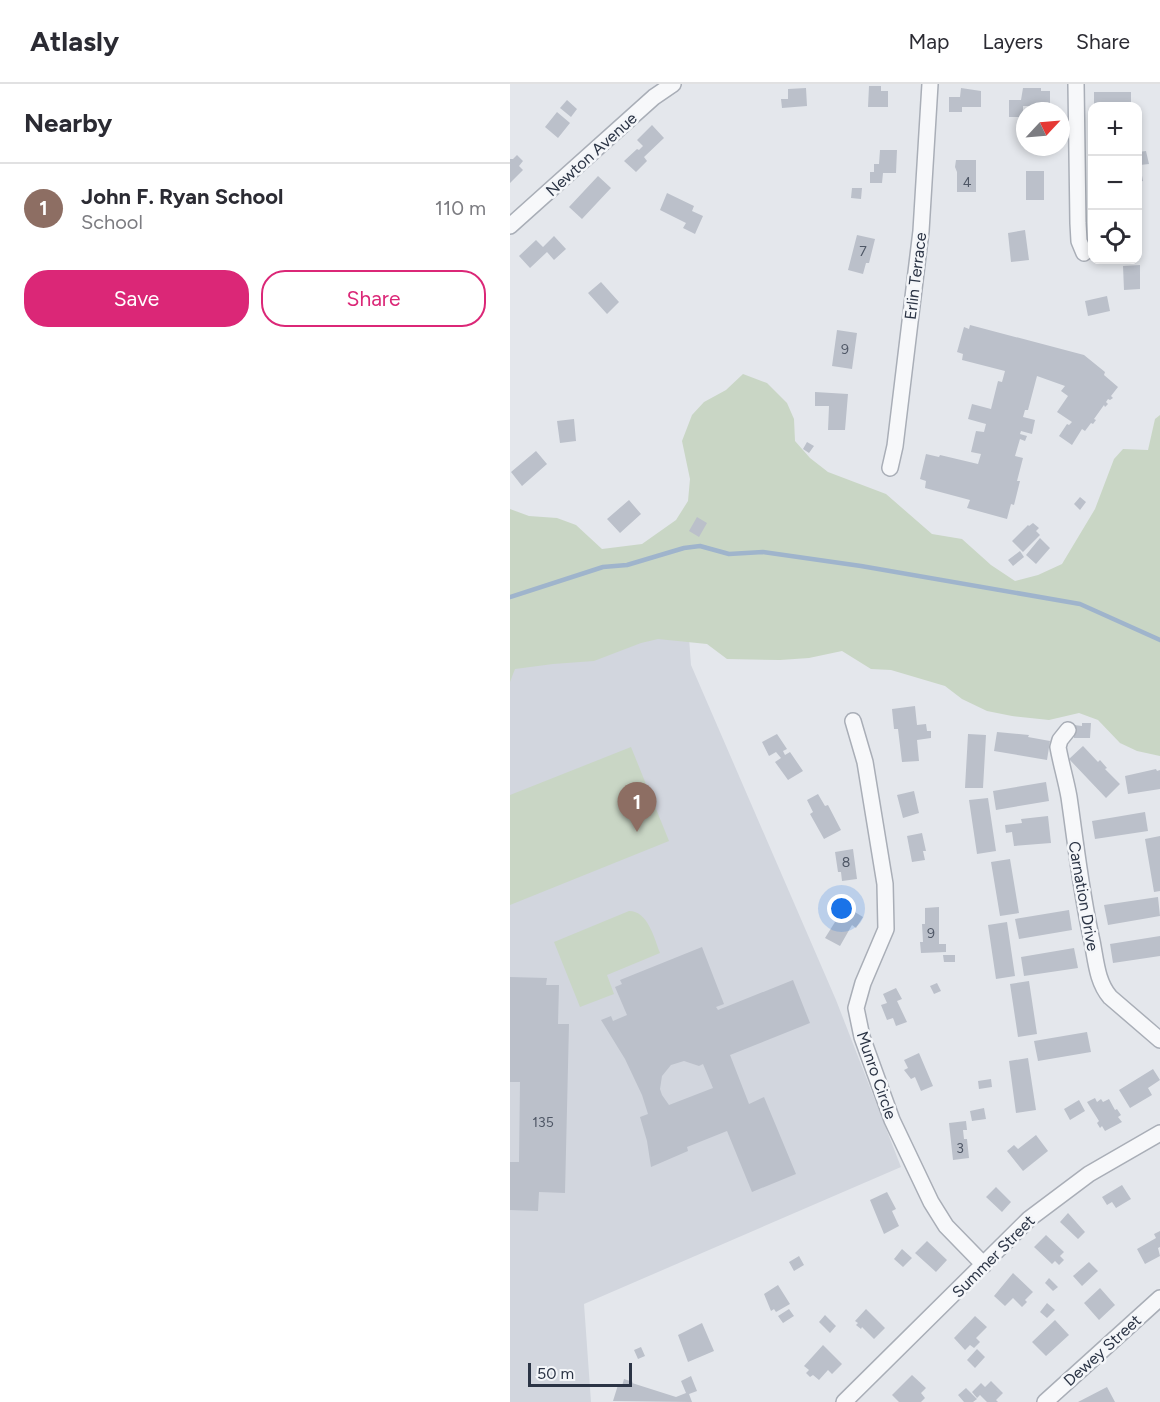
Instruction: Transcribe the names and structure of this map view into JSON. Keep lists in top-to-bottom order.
{
  "streets": {
    "street": [
      "Newton Avenue",
      "Erlin Terrace",
      "Carnation Drive",
      "Munro Circle",
      "Summer Street",
      "Dewey Street"
    ]
  },
  "crossings": [
    ["Munro Circle", "Summer Street"]
  ],
  "house_numbers": [
    "4",
    "7",
    "9",
    "8",
    "9",
    "135",
    "3"
  ],
  "scale_bar": "50 m",
  "north": "top right",
  "page": {
    "header": "Atlasly",
    "nav": ["Map", "Layers", "Share"],
    "heading": "Nearby",
    "map_buttons": ["+", "−"],
    "list": [
      {
        "mark": "1",
        "name": "John F. Ryan School",
        "note": "School",
        "value": "110 m"
      }
    ],
    "buttons": ["Save", "Share"],
    "pins": "1",
    "scale": "50 m"
  }
}
